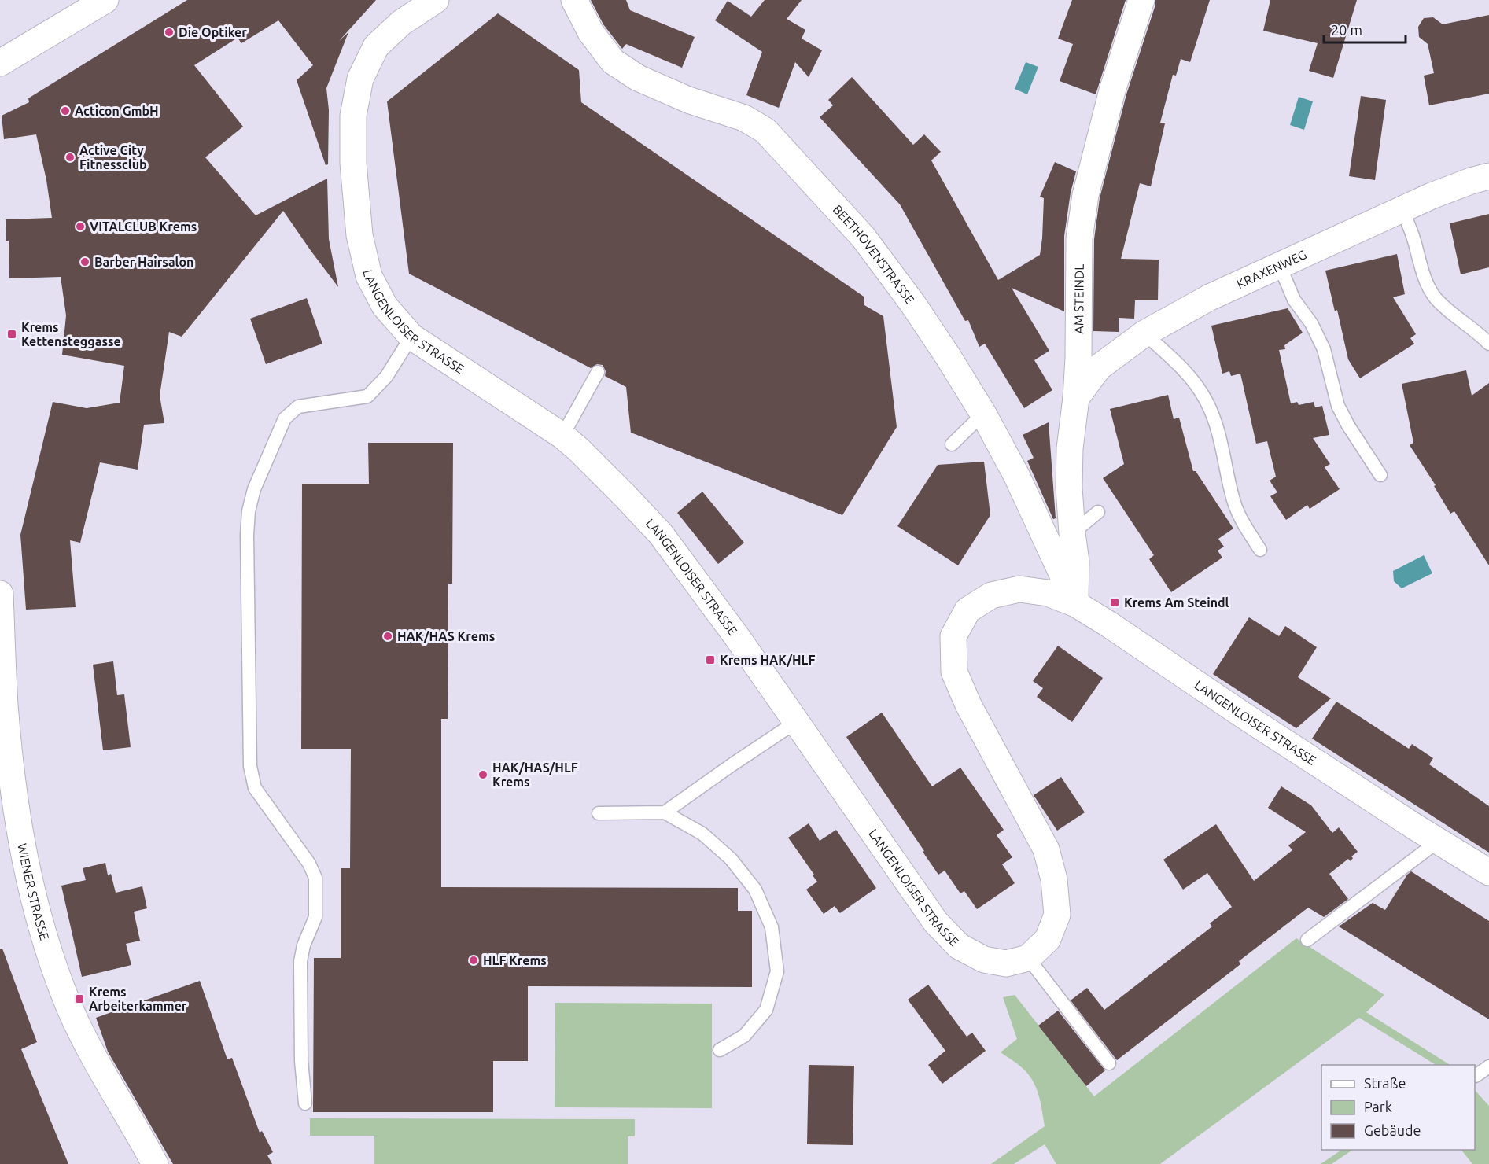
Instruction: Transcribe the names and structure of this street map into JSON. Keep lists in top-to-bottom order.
{
  "streets": {
    "street": [
      "BEETHOVENSTRASSE",
      "KRAXENWEG",
      "AM STEINDL",
      "LANGENLOISER STRASSE",
      "WIENER STRASSE"
    ]
  },
  "crossings": [
    ["BEETHOVENSTRASSE", "AM STEINDL"],
    ["BEETHOVENSTRASSE", "LANGENLOISER STRASSE"],
    ["KRAXENWEG", "AM STEINDL"],
    ["AM STEINDL", "LANGENLOISER STRASSE"]
  ],
  "places": {
    "other": [
      "Die Optiker",
      "Acticon GmbH",
      "Active City Fitnessclub",
      "VITALCLUB Krems",
      "Barber Hairsalon",
      "HAK/HAS Krems",
      "HAK/HAS/HLF Krems",
      "HLF Krems"
    ],
    "transit": [
      "Krems Kettensteggasse",
      "Krems Am Steindl",
      "Krems HAK/HLF",
      "Krems Arbeiterkammer"
    ]
  },
  "legend": ["Straße", "Park", "Gebäude"],
  "scale_bar": "20 m"
}
